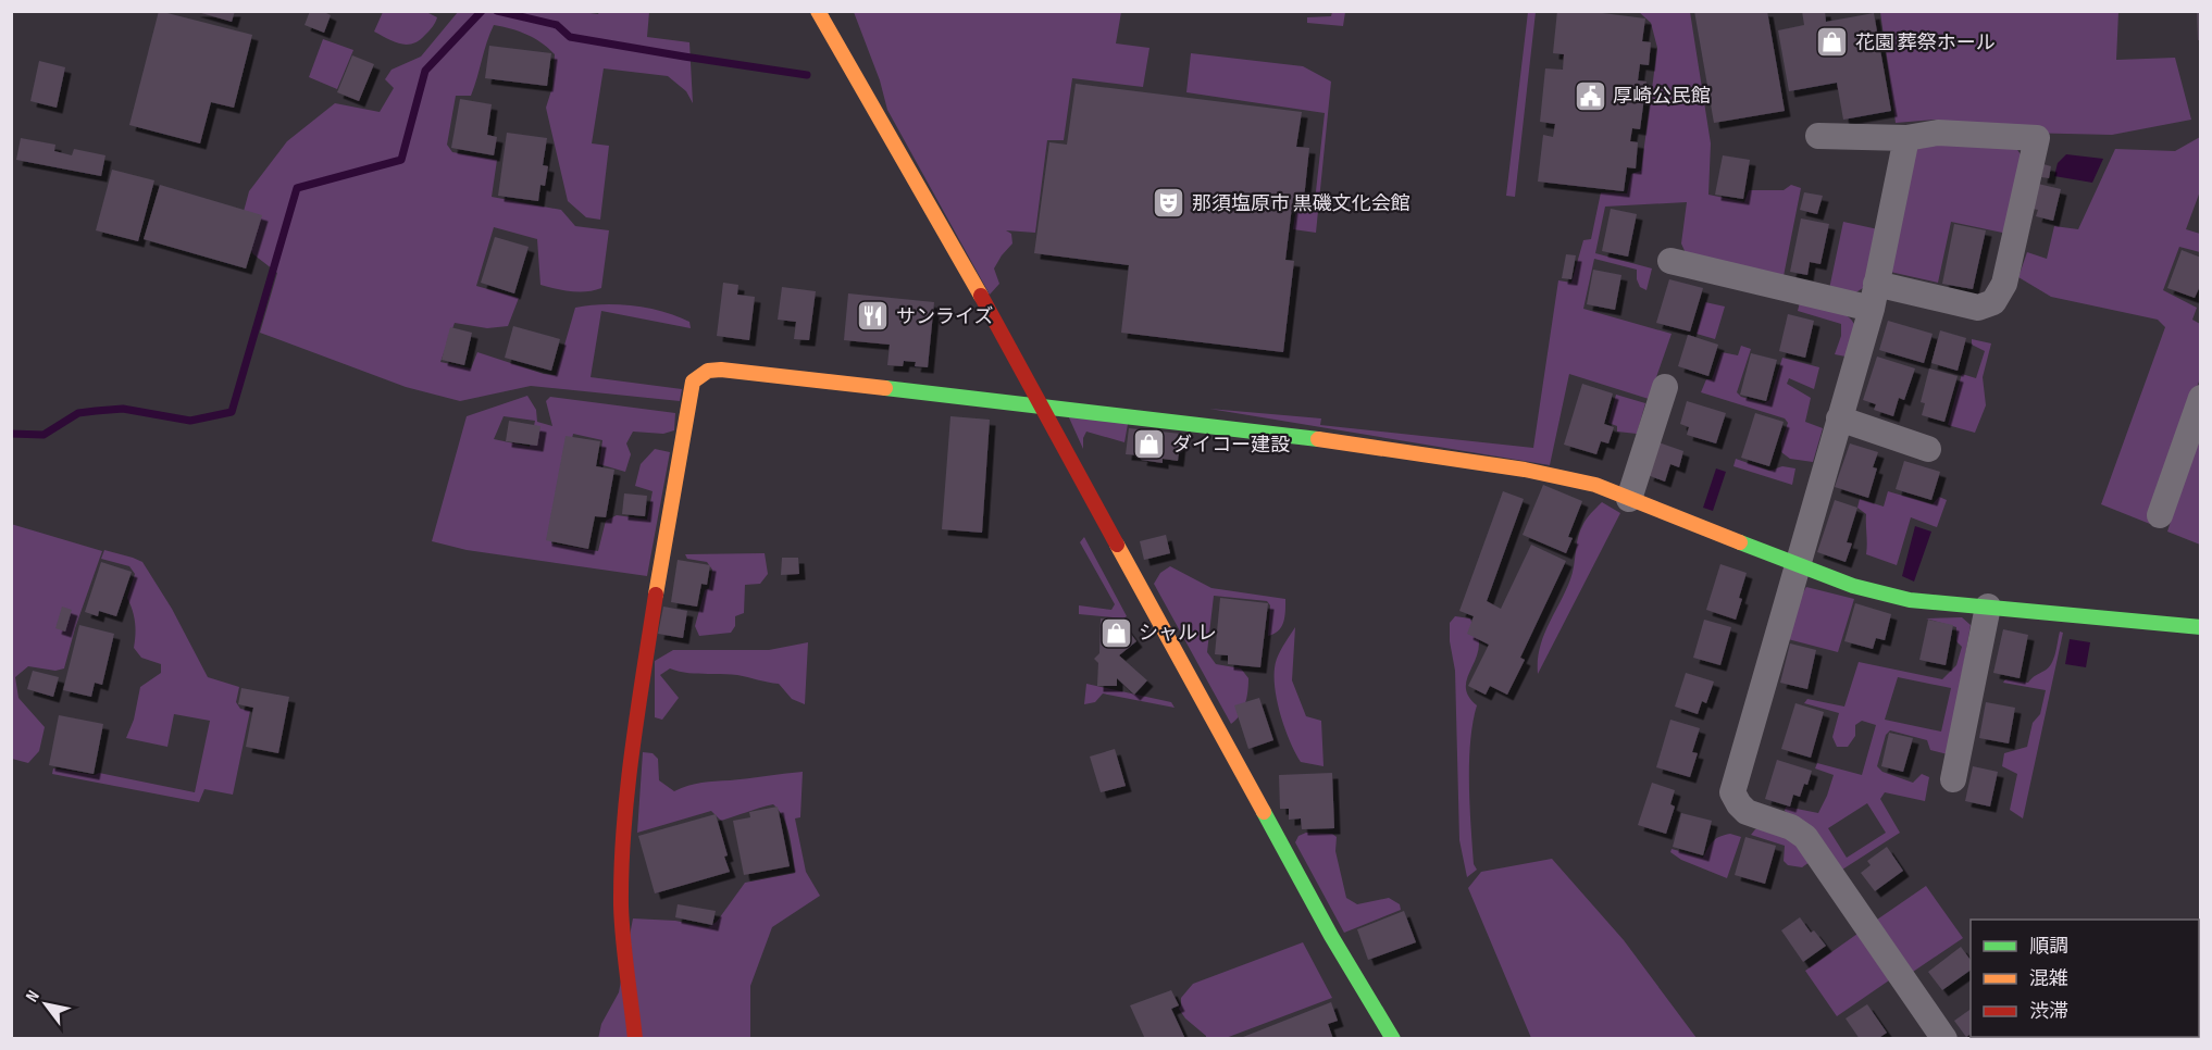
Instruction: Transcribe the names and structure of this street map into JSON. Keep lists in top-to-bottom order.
{
  "places": {
    "shop": ["花園 葬祭ホール", "ダイコー建設", "シャルレ"],
    "public building": ["厚崎公民館"],
    "theatre": ["那須塩原市 黒磯文化会館"],
    "restaurant": ["サンライズ"]
  },
  "legend": ["順調", "混雑", "渋滞"],
  "north": "top left"
}
